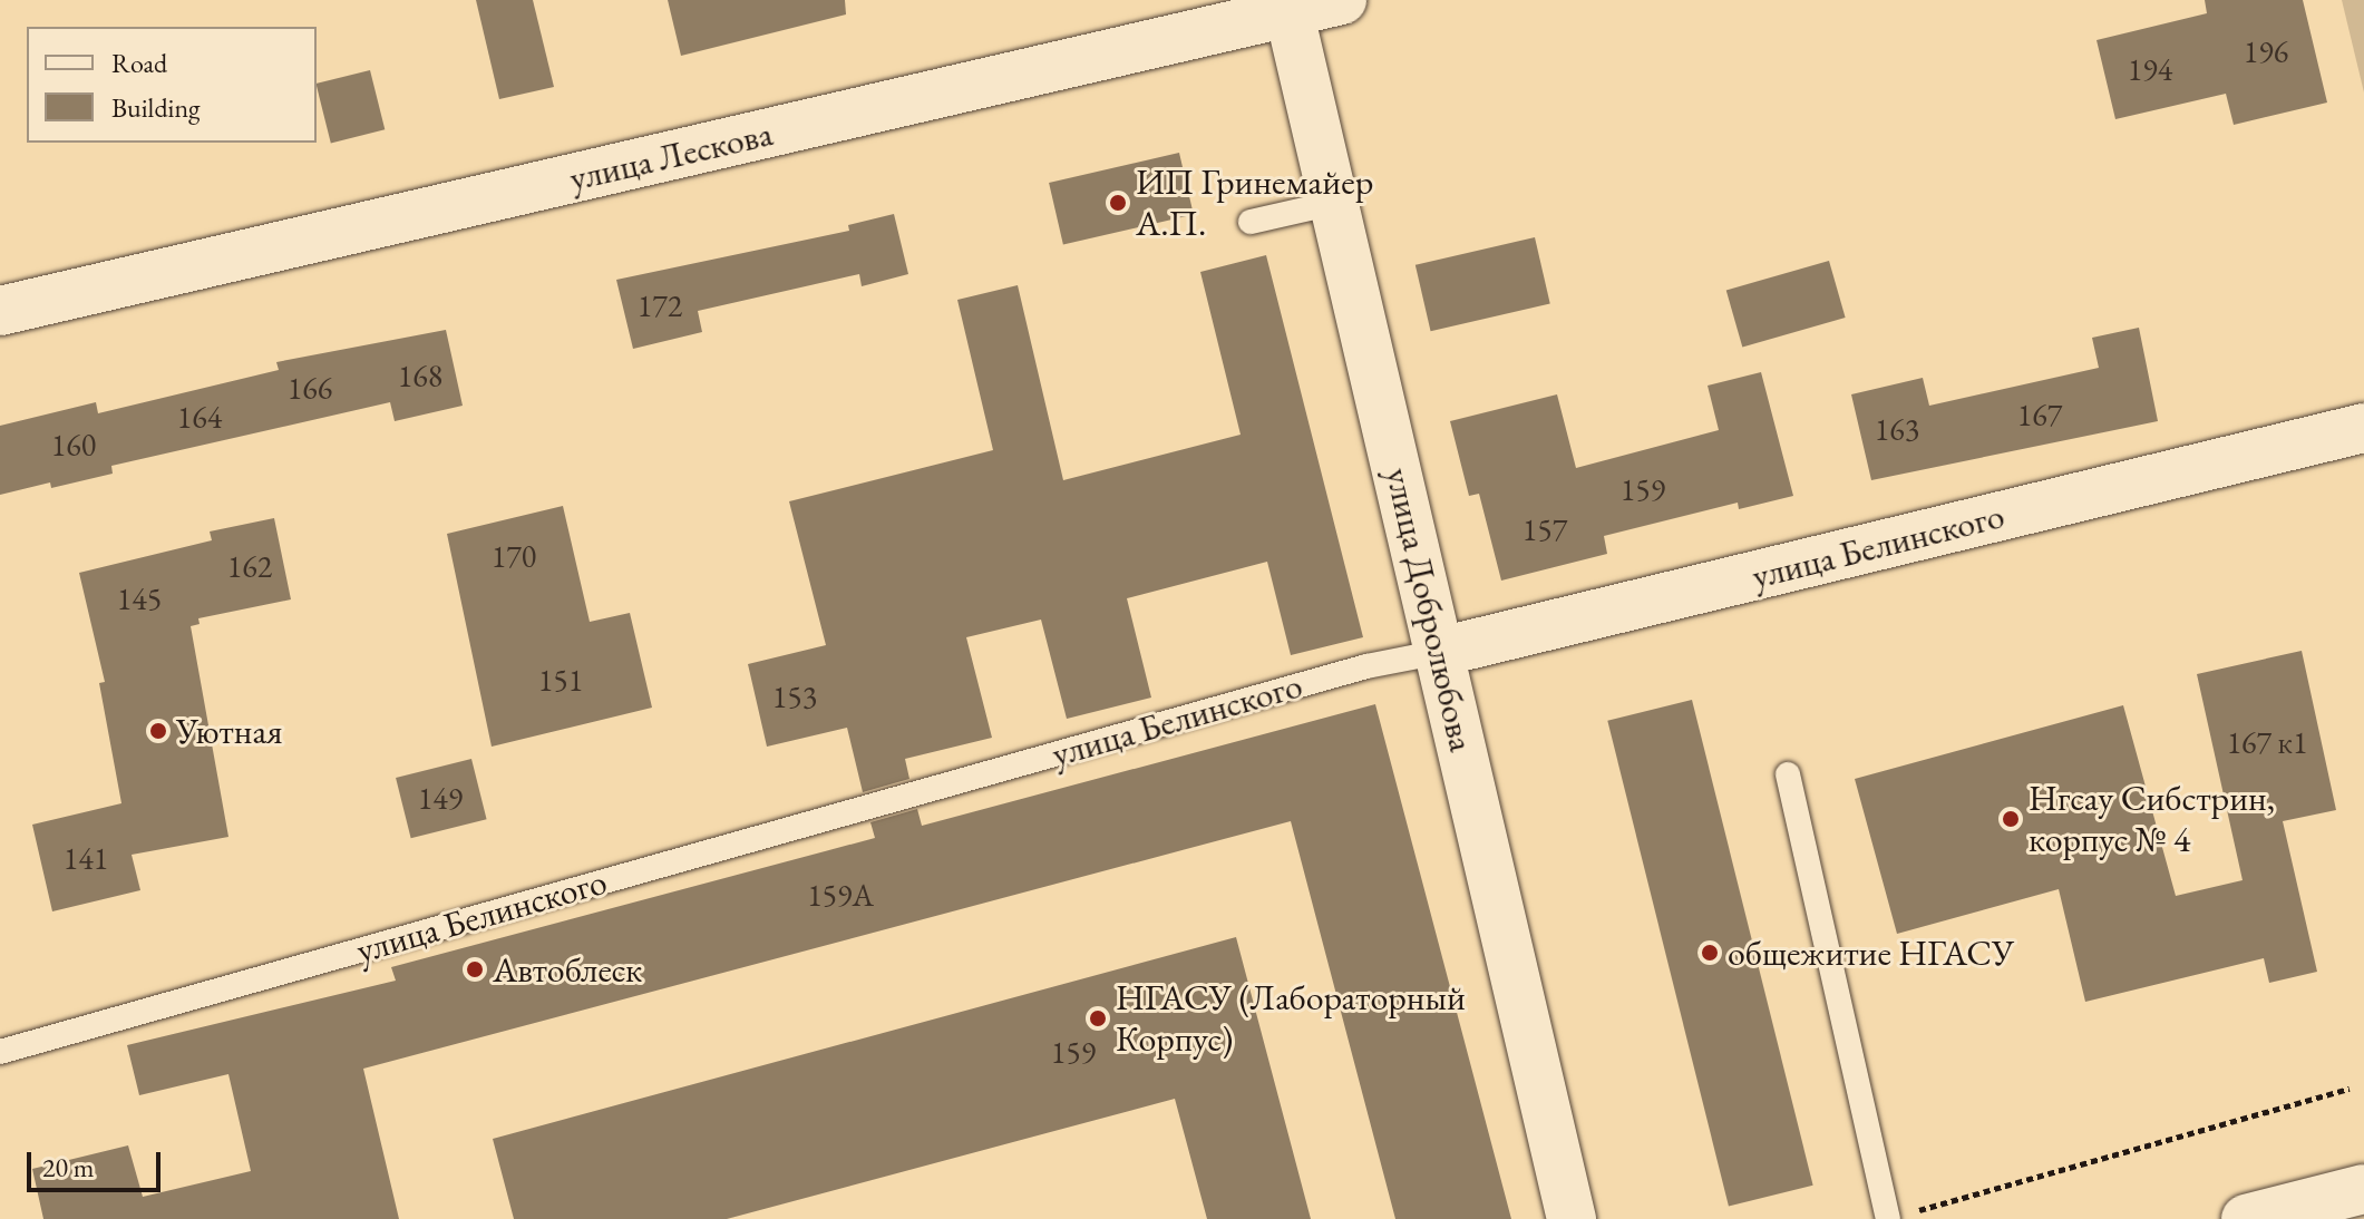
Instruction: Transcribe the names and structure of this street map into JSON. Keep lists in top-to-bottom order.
{
  "streets": {
    "street": ["улица Лескова", "улица Белинского", "улица Добролюбова"]
  },
  "crossings": [
    ["улица Лескова", "улица Добролюбова"],
    ["улица Белинского", "улица Добролюбова"]
  ],
  "places": [
    "ИП Гринемайер А.П.",
    "Уютная",
    "Нгсау Сибстрин, корпус № 4",
    "общежитие НГАСУ",
    "Автоблеск",
    "НГАСУ (Лабораторный Корпус)"
  ],
  "house_numbers": [
    "196",
    "194",
    "172",
    "168",
    "166",
    "167",
    "164",
    "163",
    "160",
    "159",
    "157",
    "170",
    "162",
    "145",
    "151",
    "153",
    "167 к1",
    "149",
    "141",
    "159А",
    "159"
  ],
  "legend": ["Road", "Building"],
  "scale_bar": "20 m"
}
